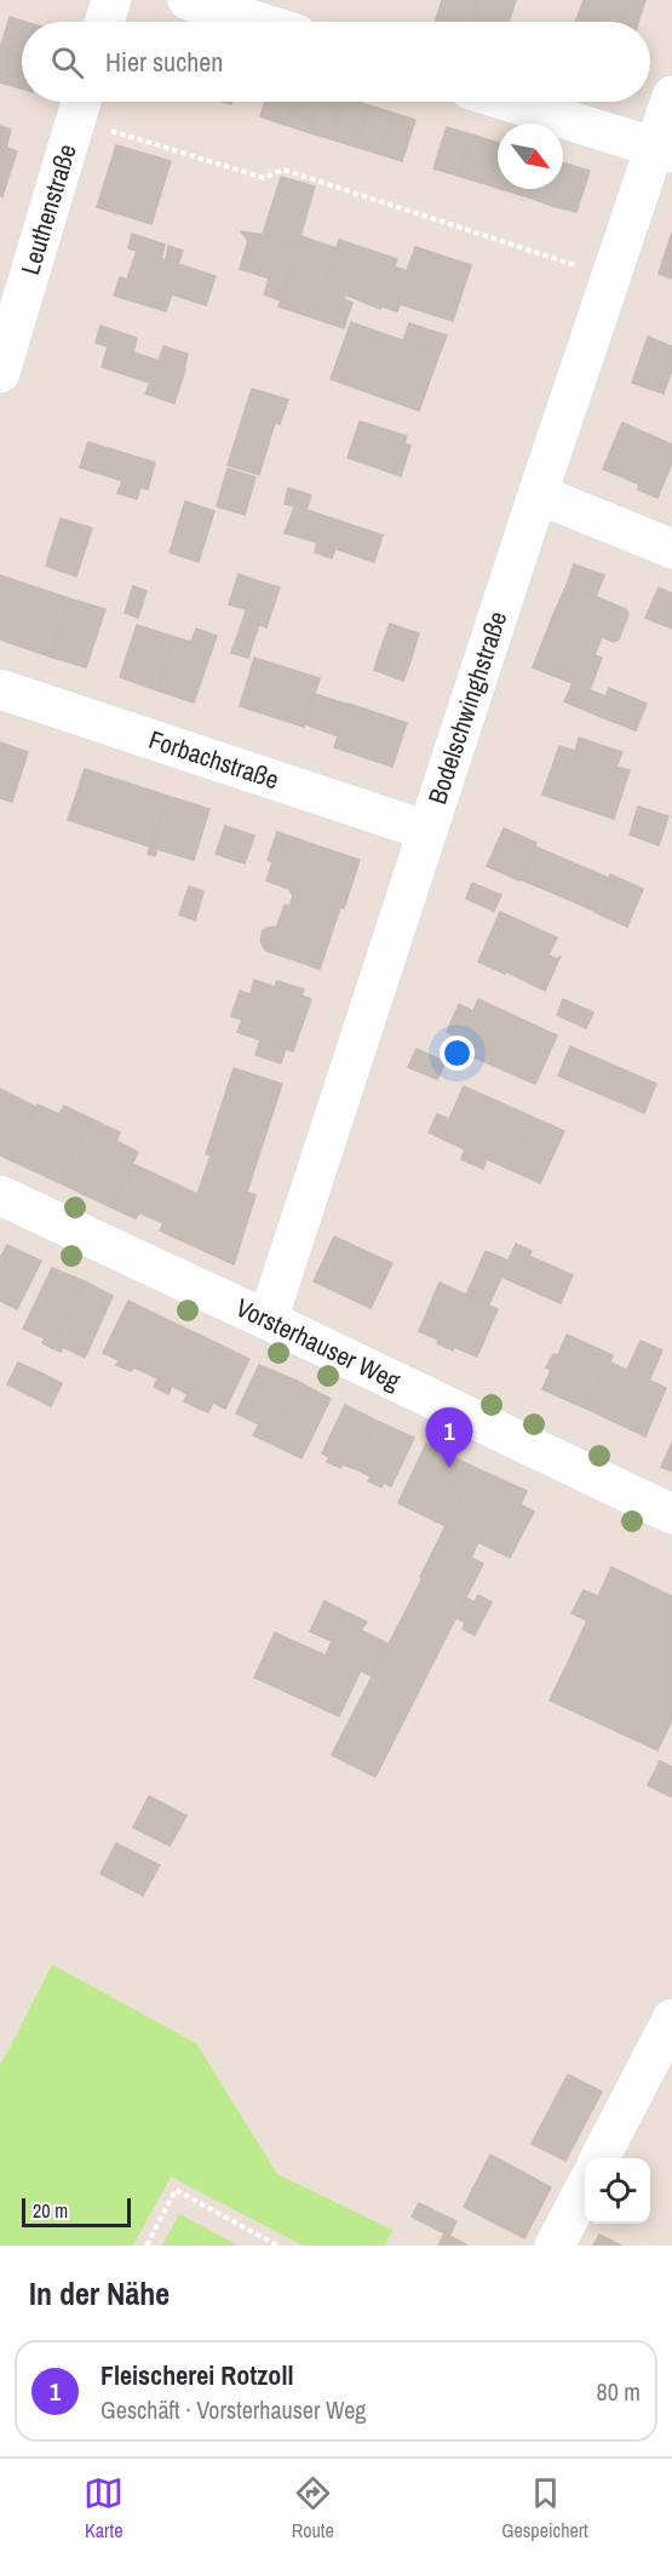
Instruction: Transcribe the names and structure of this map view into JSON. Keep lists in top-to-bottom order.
{
  "streets": {
    "street": [
      "Leuthenstraße",
      "Bodelschwinghstraße",
      "Forbachstraße",
      "Vorsterhauser Weg"
    ]
  },
  "crossings": [
    ["Bodelschwinghstraße", "Forbachstraße"],
    ["Bodelschwinghstraße", "Vorsterhauser Weg"]
  ],
  "scale_bar": "20 m",
  "north": "bottom right",
  "page": {
    "search": "Hier suchen",
    "pins": "1",
    "scale": "20 m",
    "heading": "In der Nähe",
    "list": [
      {
        "mark": "1",
        "name": "Fleischerei Rotzoll",
        "note": "Geschäft · Vorsterhauser Weg",
        "value": "80 m"
      }
    ],
    "nav": ["Karte", "Route", "Gespeichert"]
  }
}
